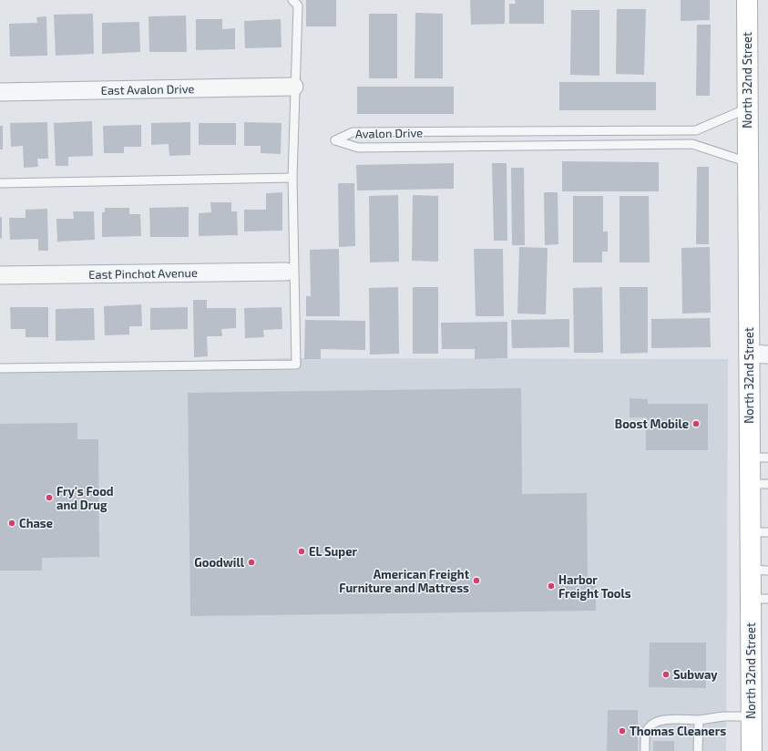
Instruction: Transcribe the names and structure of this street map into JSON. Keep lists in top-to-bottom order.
{
  "streets": {
    "main road": ["North 32nd Street"],
    "street": ["East Avalon Drive", "East Pinchot Avenue"],
    "lane": ["Avalon Drive"]
  },
  "crossings": [
    ["North 32nd Street", "Avalon Drive"]
  ],
  "places": [
    "Boost Mobile",
    "Fry's Food and Drug",
    "Chase",
    "EL Super",
    "Goodwill",
    "American Freight Furniture and Mattress",
    "Harbor Freight Tools",
    "Subway",
    "Thomas Cleaners"
  ]
}
